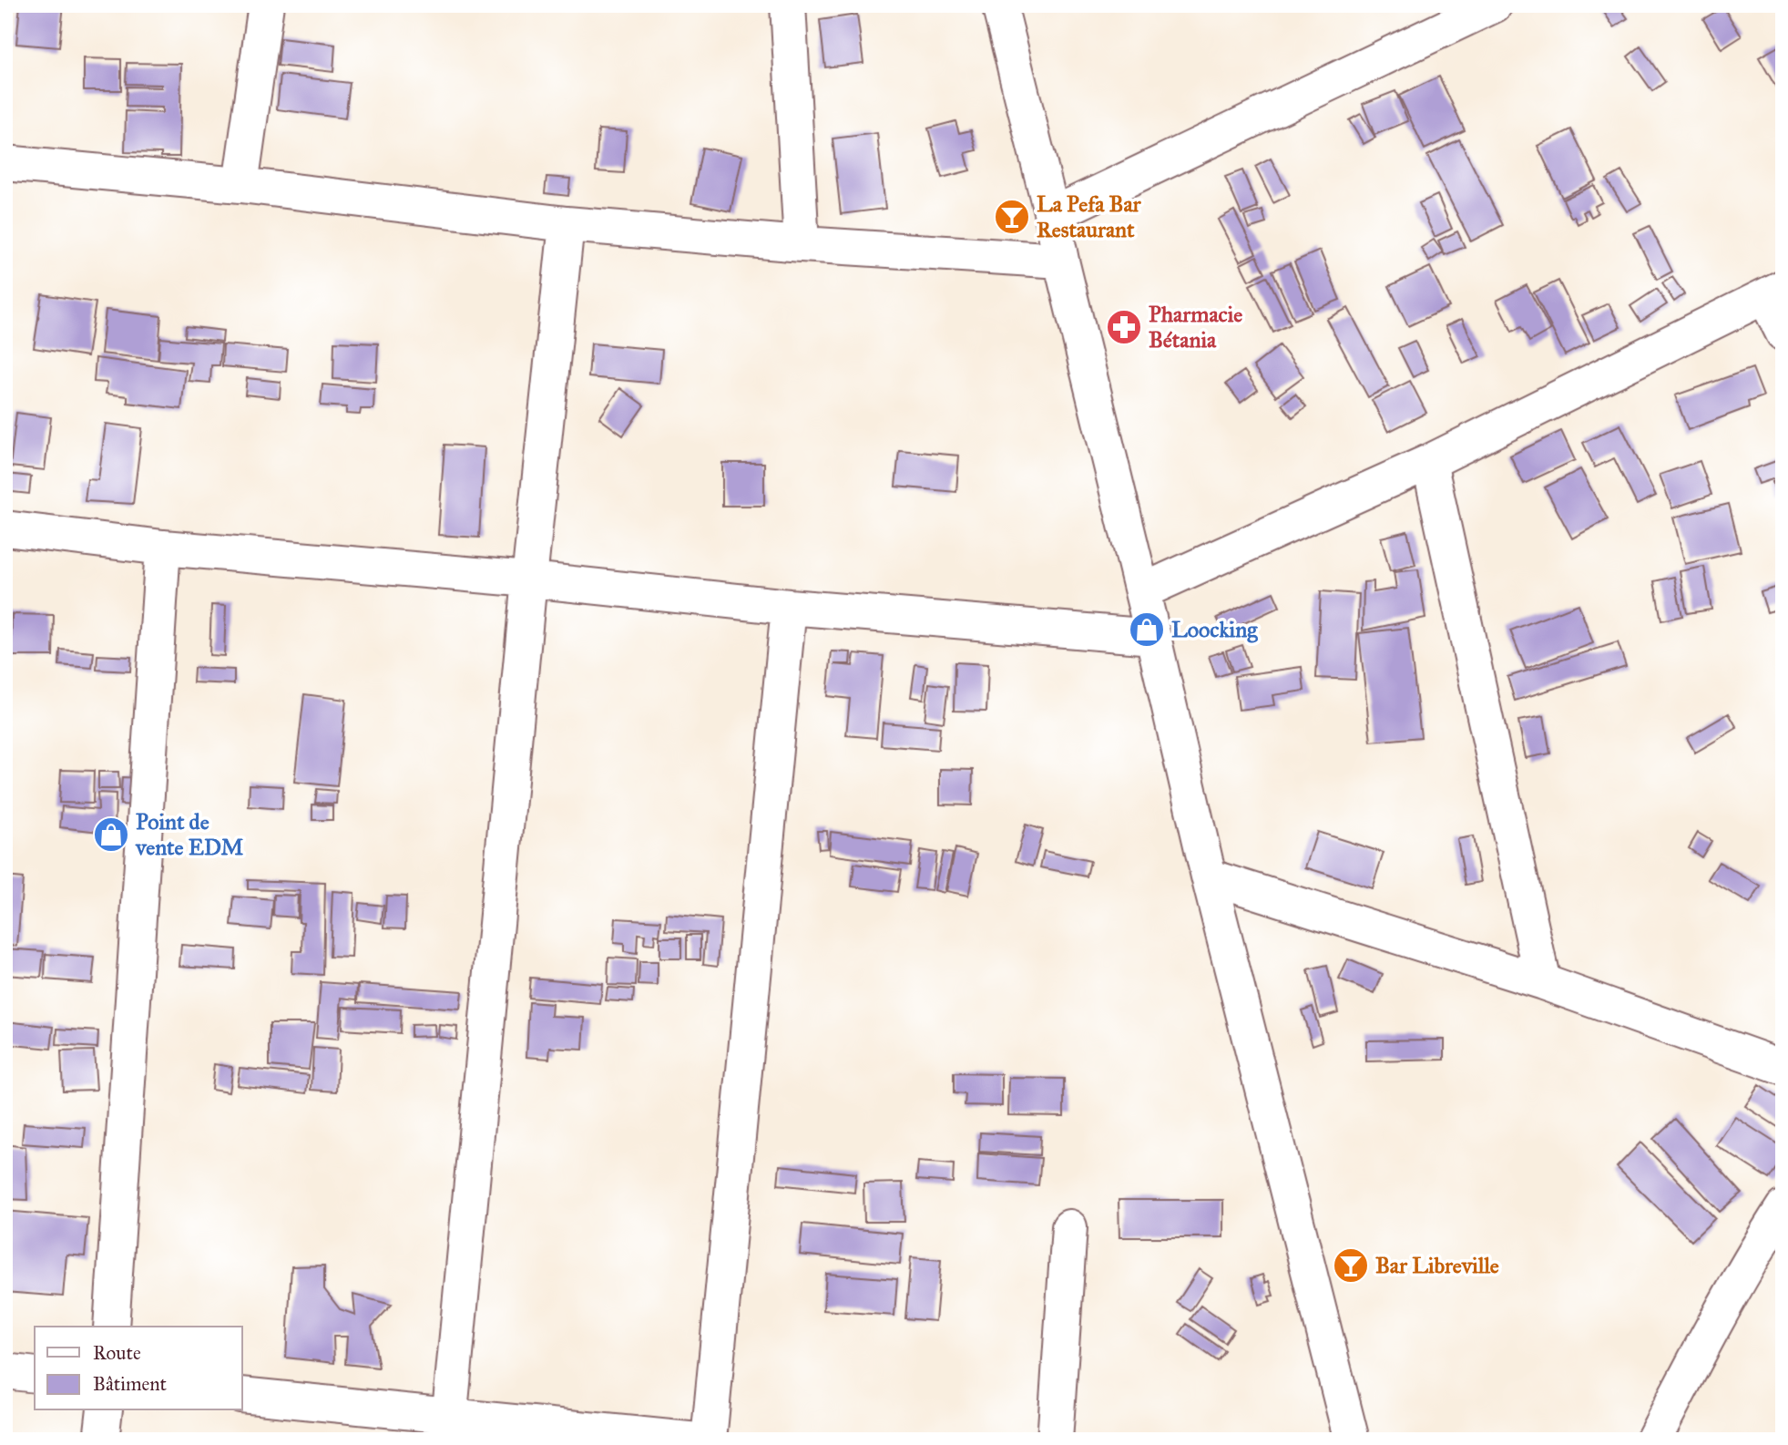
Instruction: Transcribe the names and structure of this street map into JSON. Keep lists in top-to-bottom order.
{
  "places": {
    "bar": ["La Pefa Bar Restaurant", "Bar Libreville"],
    "pharmacy": ["Pharmacie Bétania"],
    "shop": ["Loocking", "Point de vente EDM"]
  },
  "legend": ["Route", "Bâtiment"]
}
